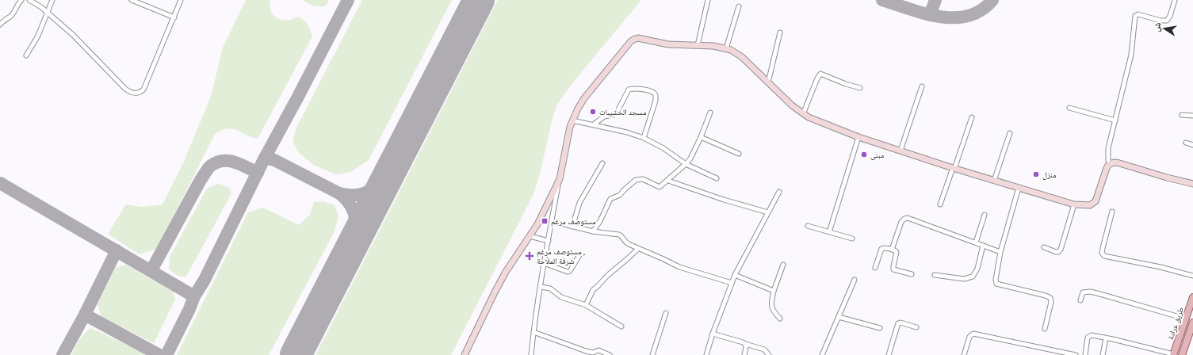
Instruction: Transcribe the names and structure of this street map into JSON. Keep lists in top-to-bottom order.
{
  "streets": {
    "main road": ["طريق عرادة"]
  },
  "places": {
    "other": ["مسجد الخشيبات", "مبنى", "منزل"],
    "transit": ["مستوصف مرغم"],
    "health": ["مستوصف مرغم , شرفة الملاحة"]
  },
  "north": "left"
}
